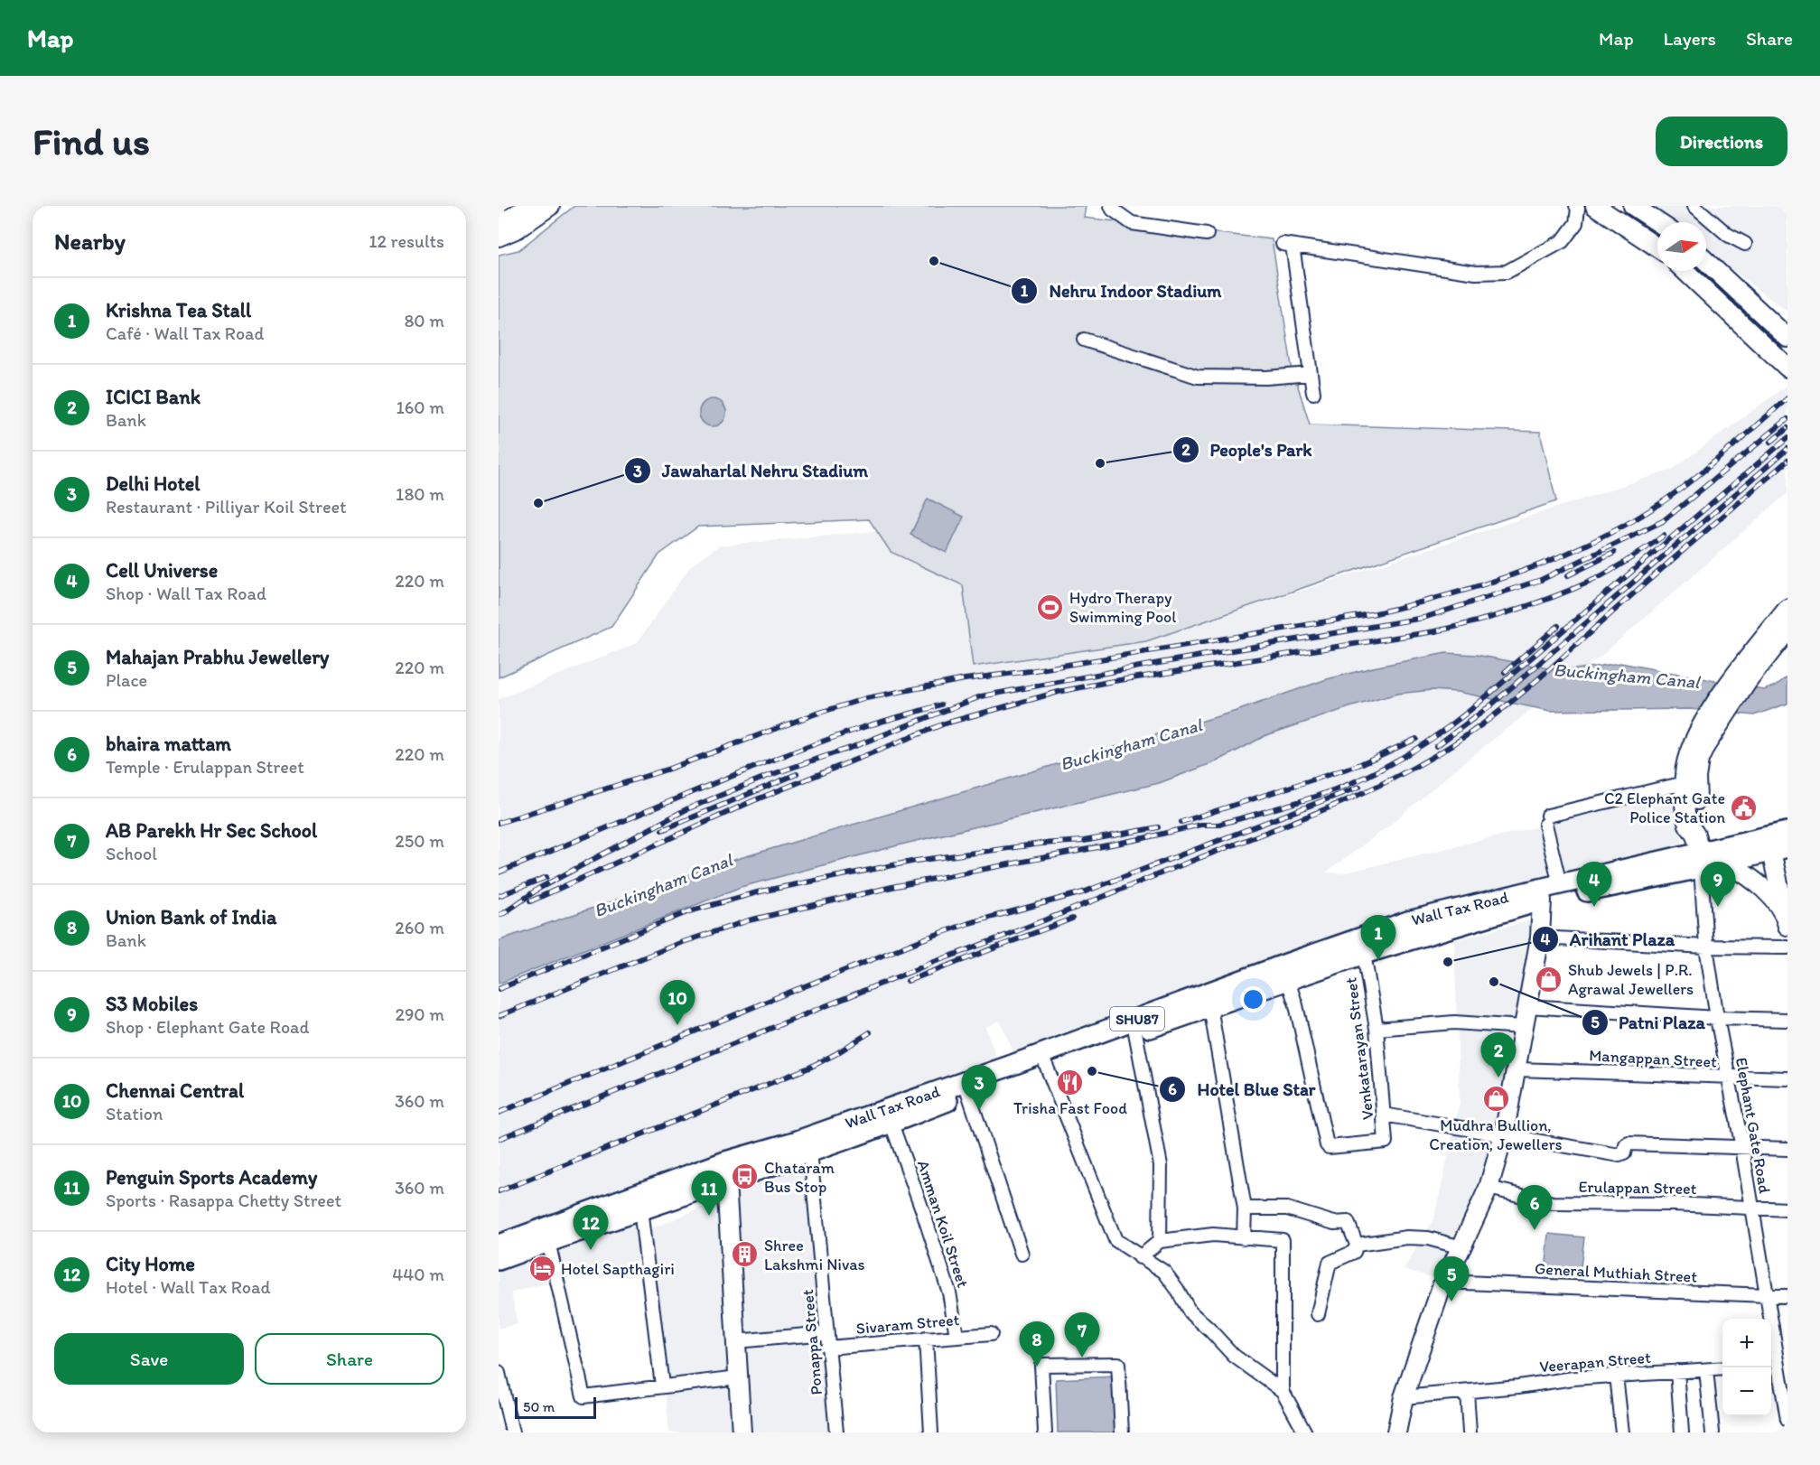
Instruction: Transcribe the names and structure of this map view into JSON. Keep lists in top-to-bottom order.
{
  "streets": {
    "main road": ["Wall Tax Road", "SHU87"],
    "street": [
      "Venkatarayan Street",
      "Mangappan Street",
      "Elephant Gate Road",
      "Erulappan Street",
      "Amman Koil Street",
      "General Muthiah Street",
      "Sivaram Street",
      "Ponappa Street",
      "Veerapan Street"
    ]
  },
  "crossings": [
    ["Wall Tax Road", "Venkatarayan Street"],
    ["Wall Tax Road", "Elephant Gate Road"],
    ["Wall Tax Road", "Amman Koil Street"],
    ["Wall Tax Road", "Ponappa Street"],
    ["Mangappan Street", "Elephant Gate Road"],
    ["Elephant Gate Road", "Erulappan Street"],
    ["Elephant Gate Road", "General Muthiah Street"],
    ["Amman Koil Street", "Sivaram Street"],
    ["Sivaram Street", "Ponappa Street"]
  ],
  "water": ["Buckingham Canal"],
  "places": {
    "other": [
      "Nehru Indoor Stadium",
      "People's Park",
      "Jawaharlal Nehru Stadium",
      "Arihant Plaza",
      "Patni Plaza",
      "Hotel Blue Star"
    ],
    "sports": ["Hydro Therapy Swimming Pool"],
    "public building": ["C2 Elephant Gate Police Station"],
    "shop": ["Shub Jewels | P.R. Agrawal Jewellers", "Mudhra Bullion, Creation, Jewellers"],
    "restaurant": ["Trisha Fast Food"],
    "bus stop": ["Chataram Bus Stop"],
    "building": ["Shree Lakshmi Nivas"],
    "hotel": ["Hotel Sapthagiri"]
  },
  "scale_bar": "50 m",
  "north": "right",
  "page": {
    "header": "Map",
    "nav": ["Map", "Layers", "Share"],
    "buttons": [
      "Directions",
      ["Save", "Share"]
    ],
    "title": "Find us",
    "heading": ["Nearby", "12 results"],
    "list": [
      {
        "mark": "1",
        "name": "Krishna Tea Stall",
        "note": "Café · Wall Tax Road",
        "value": "80 m"
      },
      {
        "mark": "2",
        "name": "ICICI Bank",
        "note": "Bank",
        "value": "160 m"
      },
      {
        "mark": "3",
        "name": "Delhi Hotel",
        "note": "Restaurant · Pilliyar Koil Street",
        "value": "180 m"
      },
      {
        "mark": "4",
        "name": "Cell Universe",
        "note": "Shop · Wall Tax Road",
        "value": "220 m"
      },
      {
        "mark": "5",
        "name": "Mahajan Prabhu Jewellery",
        "note": "Place",
        "value": "220 m"
      },
      {
        "mark": "6",
        "name": "bhaira mattam",
        "note": "Temple · Erulappan Street",
        "value": "220 m"
      },
      {
        "mark": "7",
        "name": "AB Parekh Hr Sec School",
        "note": "School",
        "value": "250 m"
      },
      {
        "mark": "8",
        "name": "Union Bank of India",
        "note": "Bank",
        "value": "260 m"
      },
      {
        "mark": "9",
        "name": "S3 Mobiles",
        "note": "Shop · Elephant Gate Road",
        "value": "290 m"
      },
      {
        "mark": "10",
        "name": "Chennai Central",
        "note": "Station",
        "value": "360 m"
      },
      {
        "mark": "11",
        "name": "Penguin Sports Academy",
        "note": "Sports · Rasappa Chetty Street",
        "value": "360 m"
      },
      {
        "mark": "12",
        "name": "City Home",
        "note": "Hotel · Wall Tax Road",
        "value": "440 m"
      }
    ],
    "pins": [
      "4",
      "9",
      "1",
      "10",
      "2",
      "3",
      "11",
      "6",
      "12",
      "5",
      "7",
      "8"
    ],
    "map_buttons": ["+", "−"],
    "scale": "50 m"
  }
}
